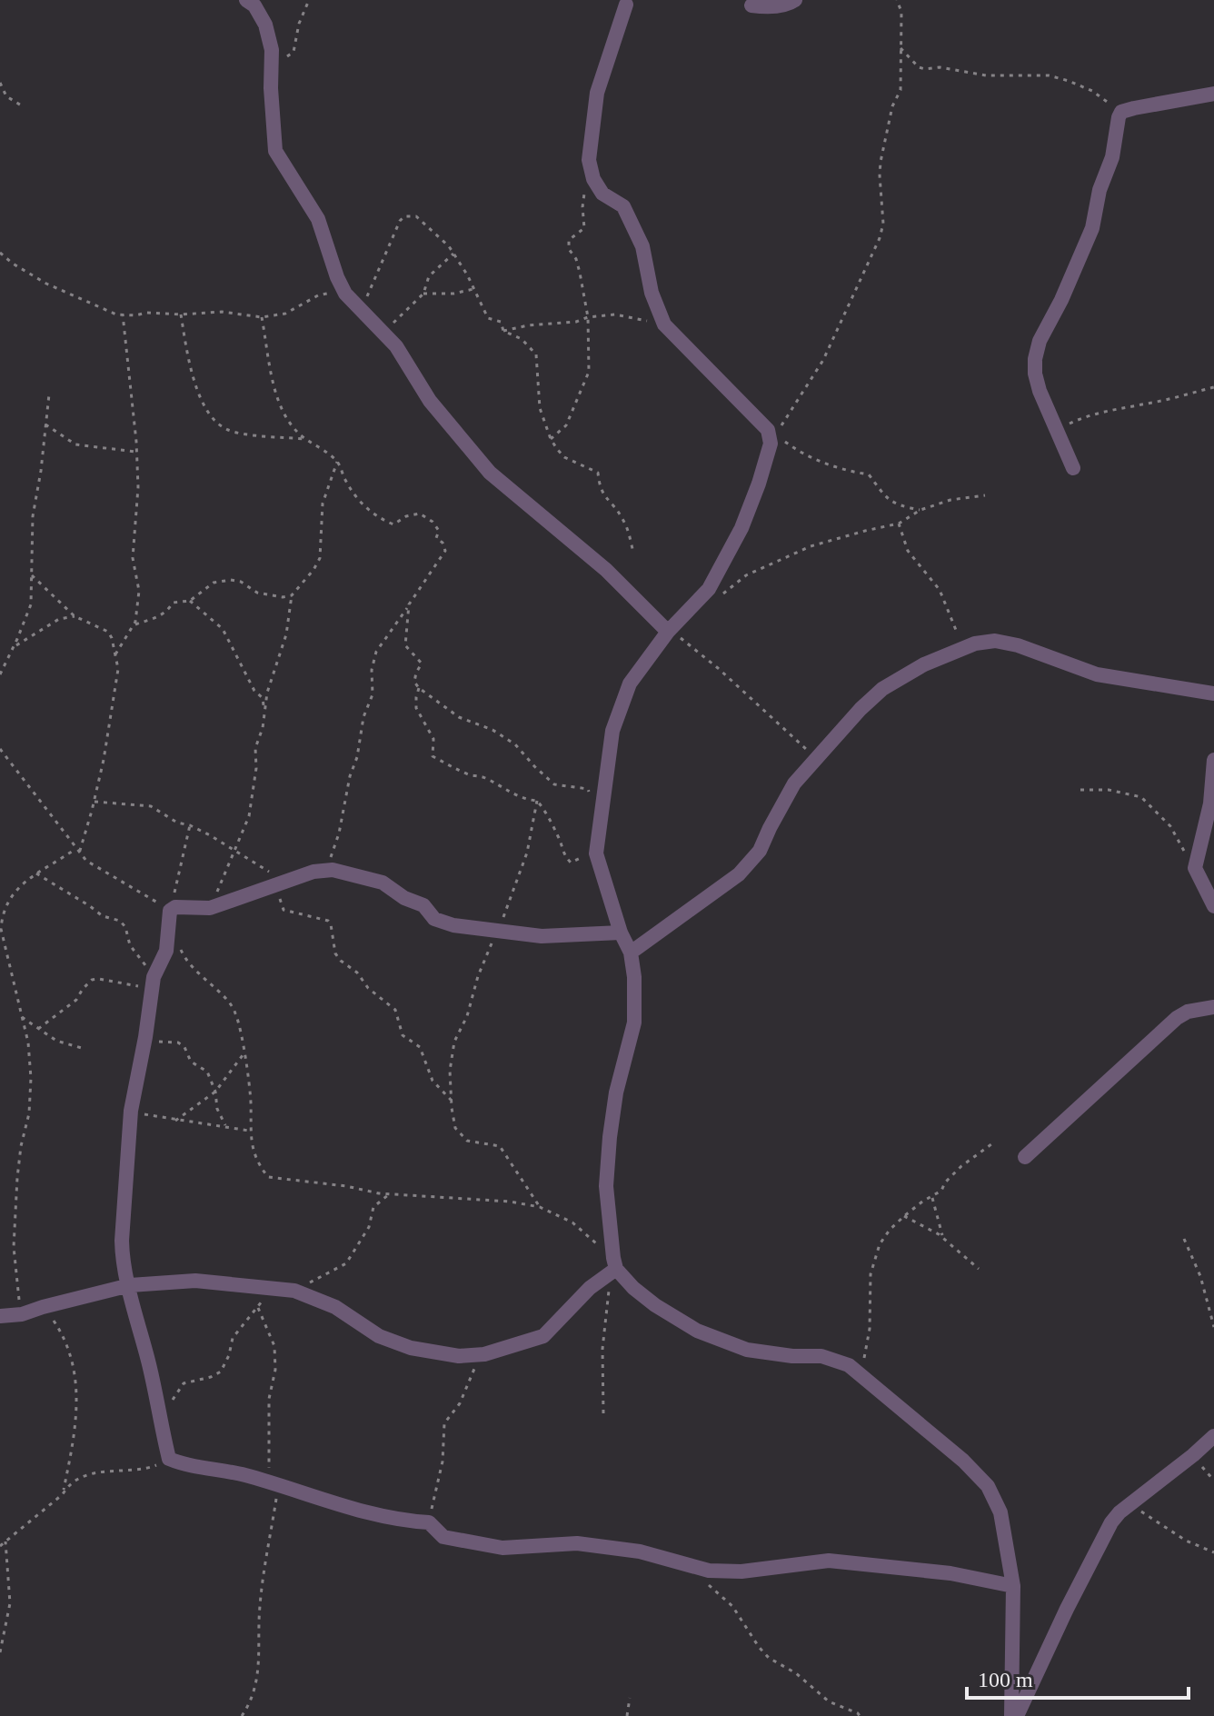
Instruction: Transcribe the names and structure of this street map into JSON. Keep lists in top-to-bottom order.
{
  "scale_bar": "100 m"
}
